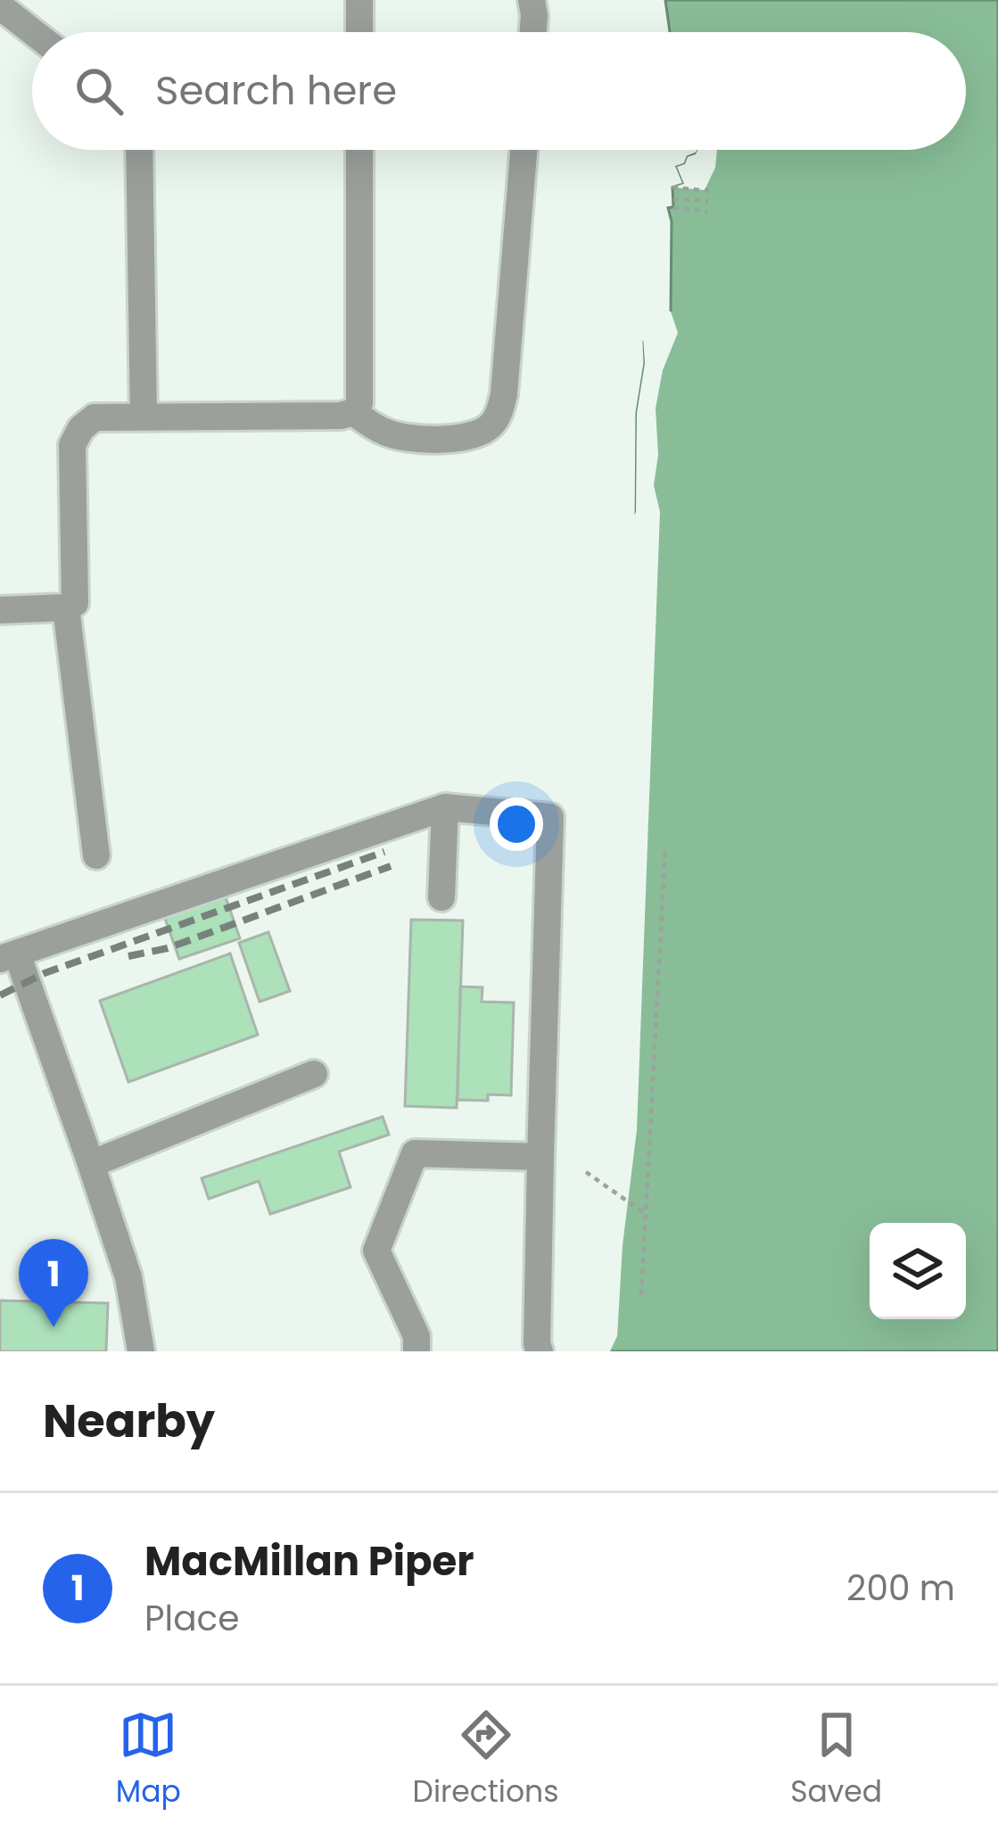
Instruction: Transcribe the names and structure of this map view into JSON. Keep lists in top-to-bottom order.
{
  "page": {
    "search": "Search here",
    "pins": "1",
    "heading": "Nearby",
    "list": [
      {
        "mark": "1",
        "name": "MacMillan Piper",
        "note": "Place",
        "value": "200 m"
      }
    ],
    "nav": ["Map", "Directions", "Saved"]
  }
}
